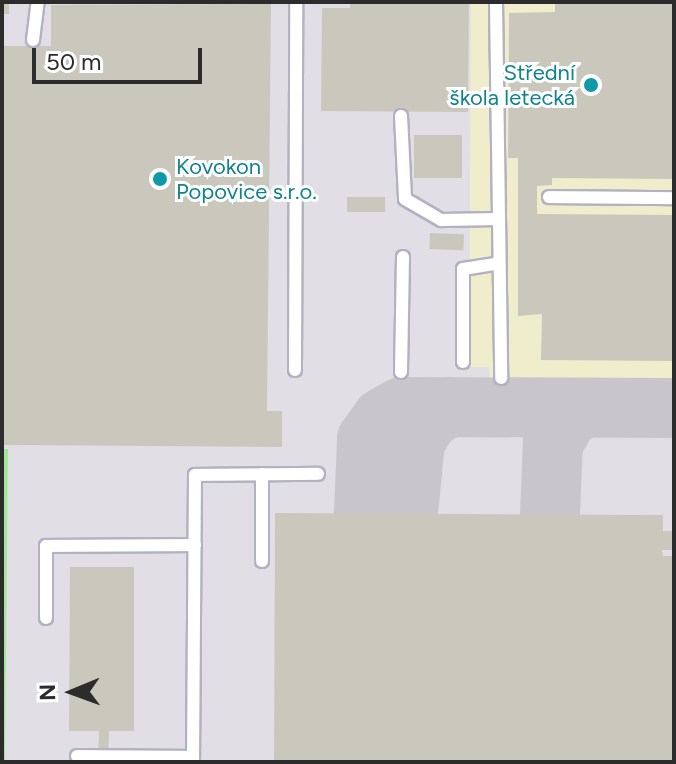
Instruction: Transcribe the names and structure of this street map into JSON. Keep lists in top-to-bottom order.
{
  "places": ["Střední škola letecká", "Kovokon Popovice s.r.o."],
  "scale_bar": "50 m",
  "north": "left"
}
